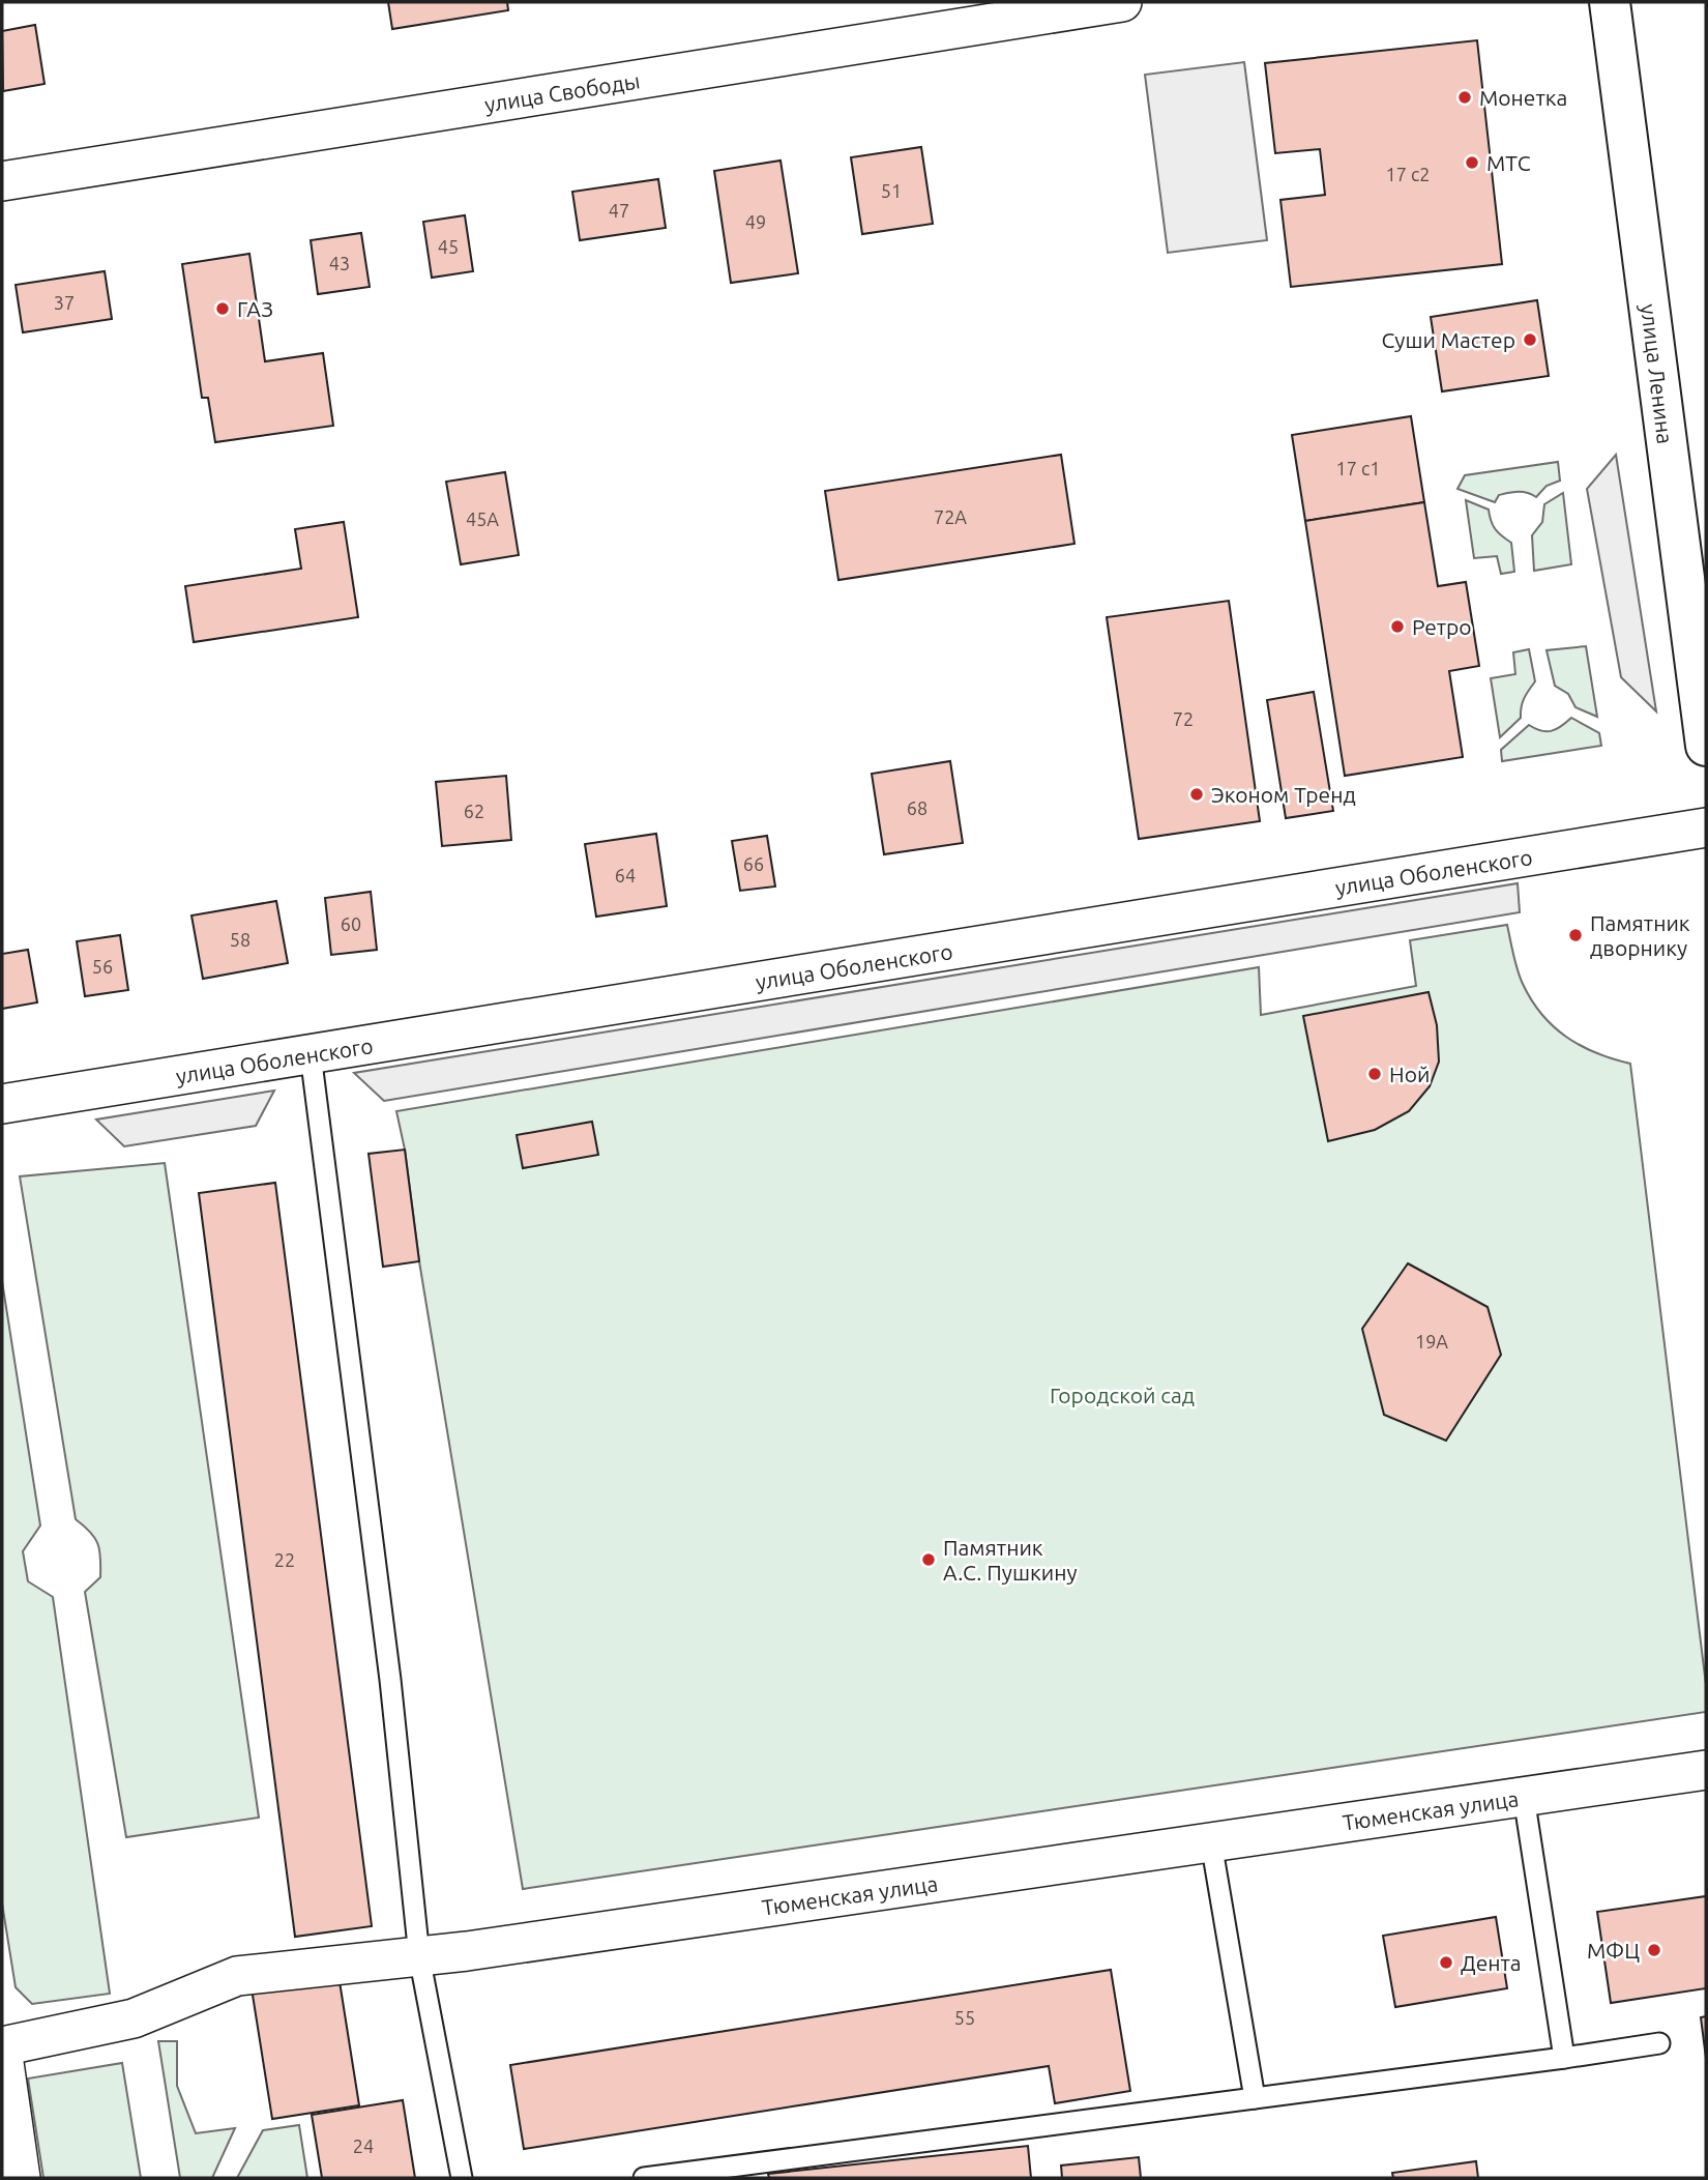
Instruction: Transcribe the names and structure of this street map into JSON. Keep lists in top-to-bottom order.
{
  "streets": {
    "main road": ["улица Ленина"],
    "street": ["улица Свободы", "улица Оболенского", "Тюменская улица"]
  },
  "parks": ["Городской сад"],
  "places": [
    "Монетка",
    "МТС",
    "ГАЗ",
    "Суши Мастер",
    "Ретро",
    "Эконом Тренд",
    "Памятник дворнику",
    "Ной",
    "Памятник А.С. Пушкину",
    "МФЦ",
    "Дента"
  ],
  "house_numbers": [
    "17 с2",
    "51",
    "47",
    "49",
    "45",
    "43",
    "37",
    "17 с1",
    "72А",
    "45А",
    "72",
    "68",
    "62",
    "66",
    "64",
    "60",
    "58",
    "56",
    "19А",
    "22",
    "55",
    "24"
  ]
}
